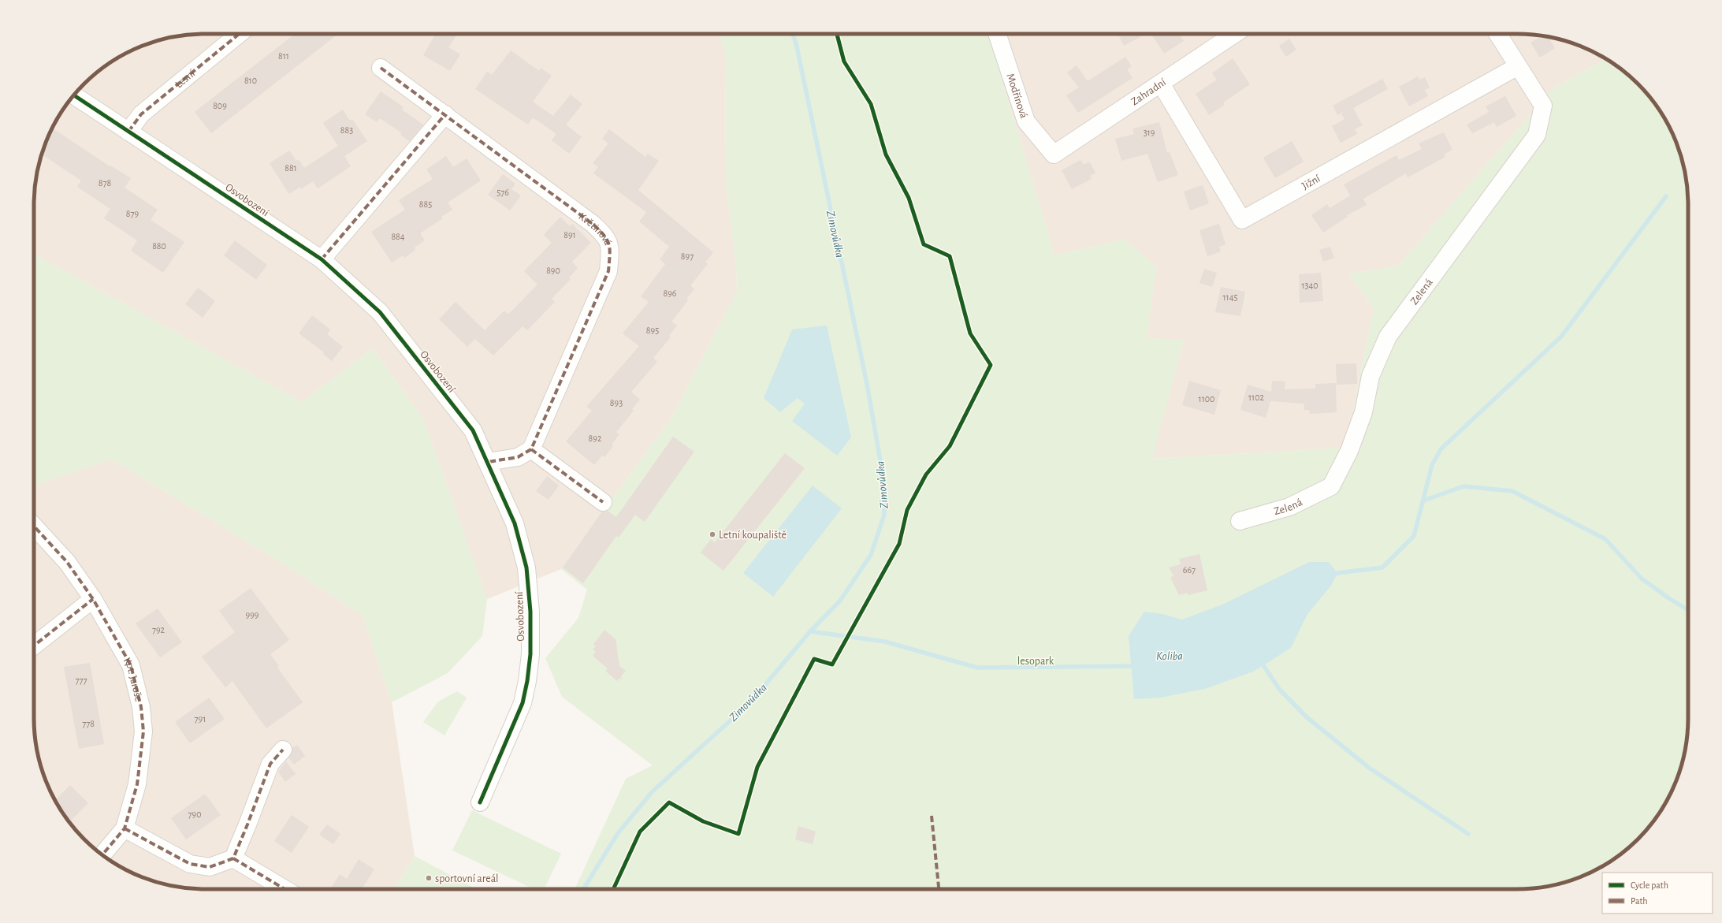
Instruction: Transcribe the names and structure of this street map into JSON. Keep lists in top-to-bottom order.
{
  "streets": {
    "street": [
      "Lesní",
      "Zahradní",
      "Modřínová",
      "Jižní",
      "Osvobození",
      "Květinová",
      "Zelená",
      "Kpt. Jaroše"
    ]
  },
  "crossings": [
    ["Lesní", "Osvobození"],
    ["Zahradní", "Modřínová"],
    ["Zahradní", "Jižní"],
    ["Jižní", "Zelená"]
  ],
  "water": ["Zimovůdka", "Koliba"],
  "parks": ["lesopark"],
  "places": ["Letní koupaliště", "sportovní areál"],
  "house_numbers": [
    "811",
    "810",
    "809",
    "883",
    "319",
    "881",
    "878",
    "576",
    "885",
    "879",
    "891",
    "884",
    "880",
    "897",
    "890",
    "1340",
    "896",
    "1145",
    "895",
    "1102",
    "1100",
    "893",
    "892",
    "667",
    "999",
    "792",
    "777",
    "791",
    "778",
    "790"
  ],
  "legend": ["Cycle path", "Path"]
}
